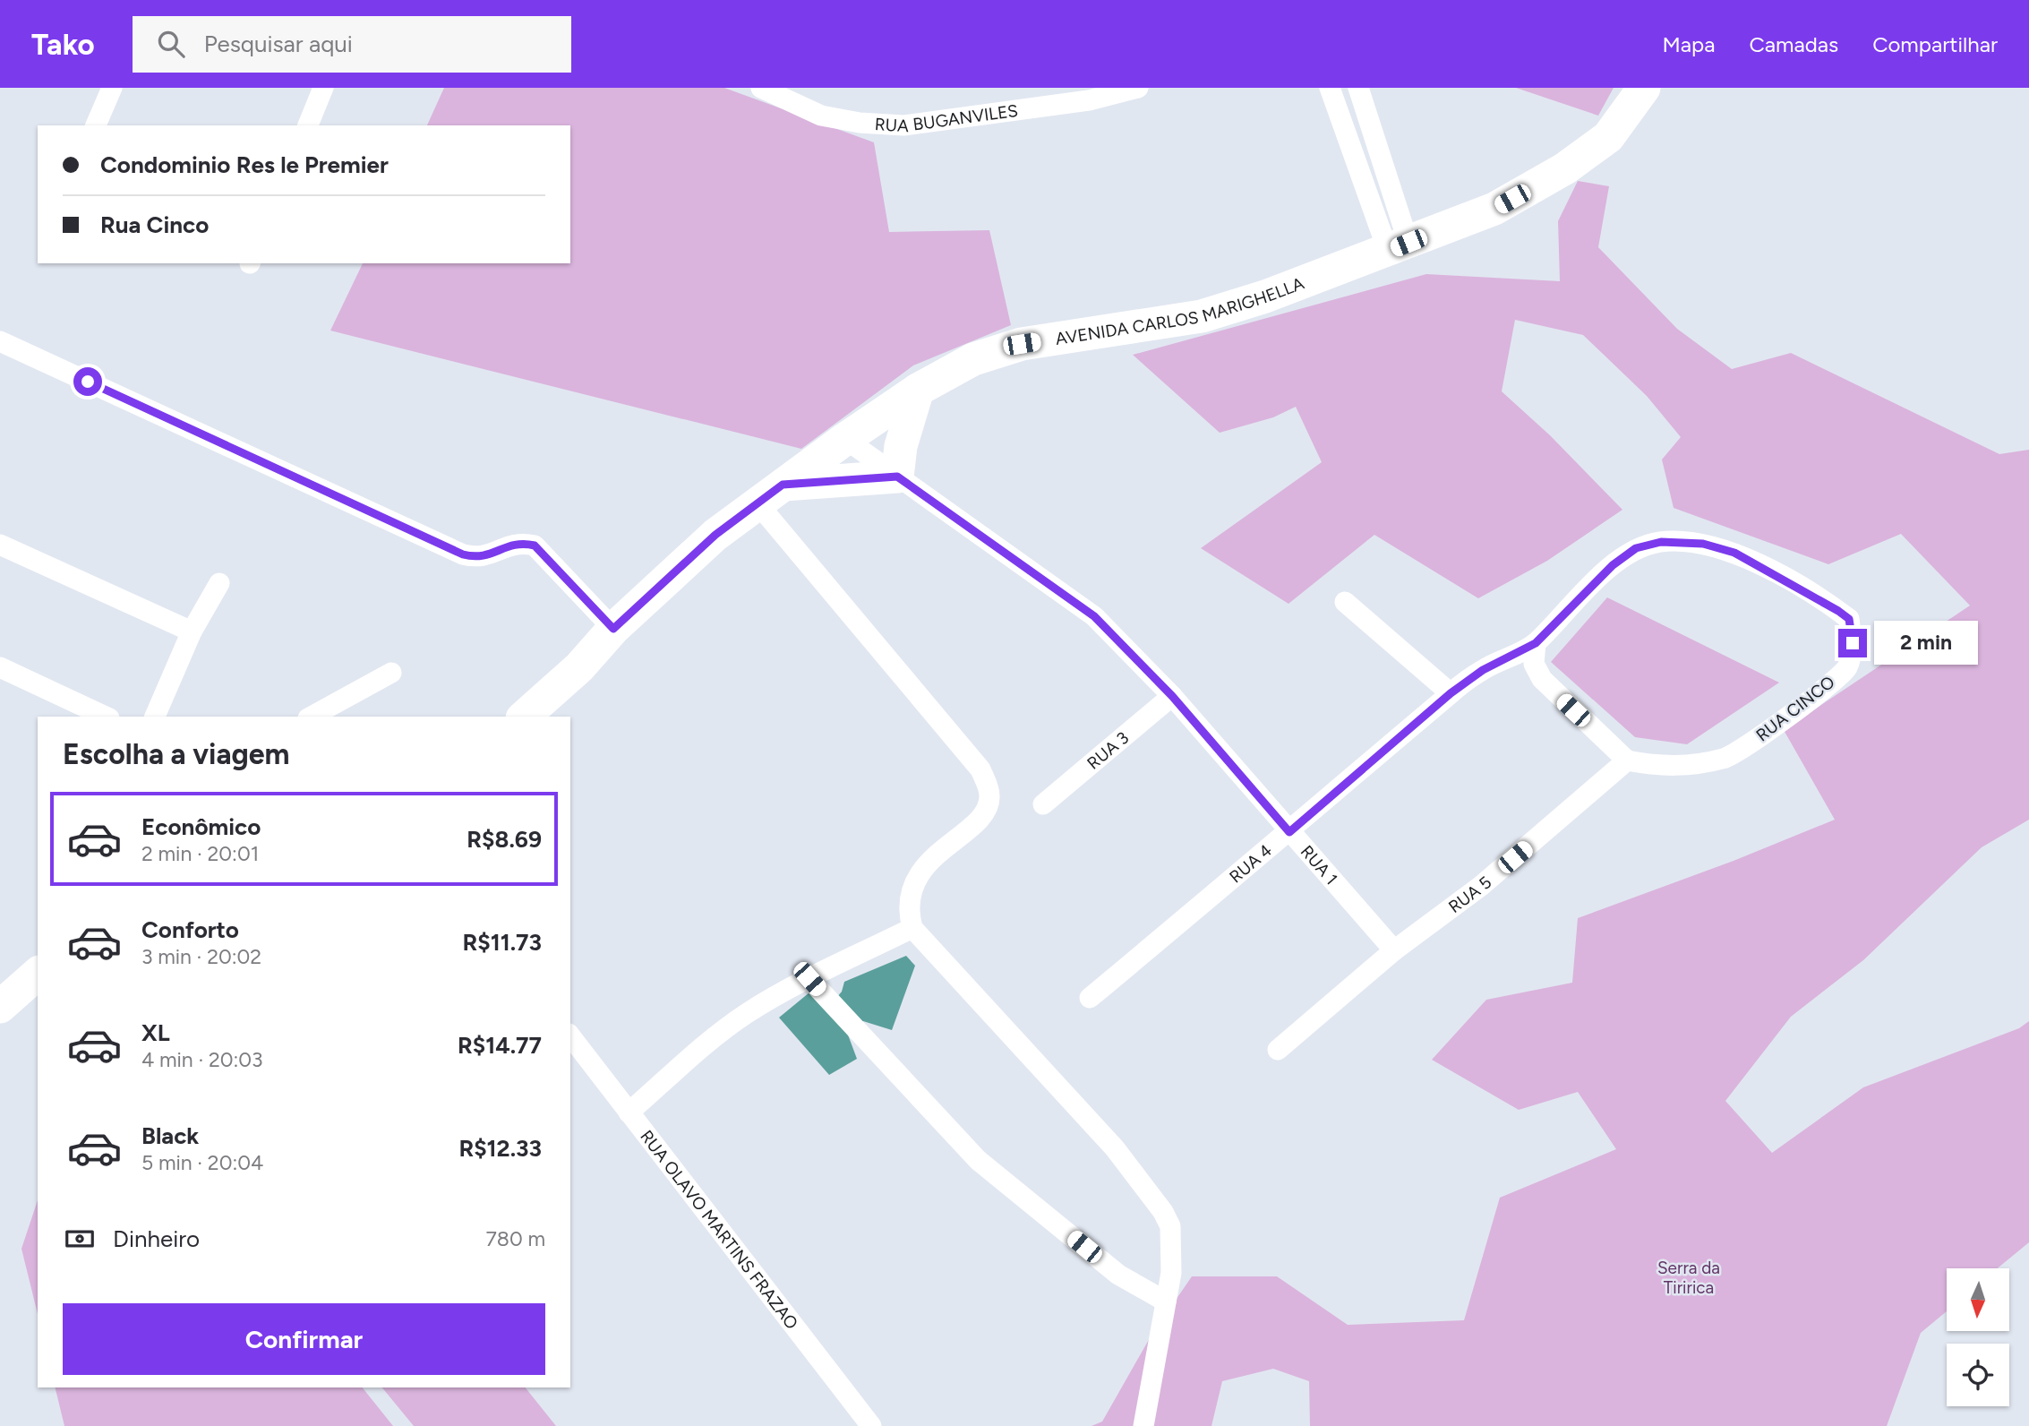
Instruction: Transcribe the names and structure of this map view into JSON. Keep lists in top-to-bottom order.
{
  "streets": {
    "main road": ["AVENIDA CARLOS MARIGHELLA"],
    "street": [
      "RUA BUGANVILES",
      "RUA CINCO",
      "RUA 3",
      "RUA 4",
      "RUA 1",
      "RUA 5",
      "RUA OLAVO MARTINS FRAZAO"
    ]
  },
  "crossings": [
    ["AVENIDA CARLOS MARIGHELLA", "RUA 1"],
    ["RUA CINCO", "RUA 4"],
    ["RUA CINCO", "RUA 5"],
    ["RUA 3", "RUA 1"],
    ["RUA 4", "RUA 1"],
    ["RUA 1", "RUA 5"]
  ],
  "parks": ["Serra da Tiririca"],
  "north": "bottom",
  "page": {
    "header": "Tako",
    "search": "Pesquisar aqui",
    "nav": ["Mapa", "Camadas", "Compartilhar"],
    "banner": ["Condominio Res le Premier", "Rua Cinco"],
    "bubble": "2 min",
    "heading": "Escolha a viagem",
    "list": [
      {
        "name": "Econômico",
        "note": "2 min · 20:01",
        "value": "R$8.69"
      },
      {
        "name": "Conforto",
        "note": "3 min · 20:02",
        "value": "R$11.73"
      },
      {
        "name": "XL",
        "note": "4 min · 20:03",
        "value": "R$14.77"
      },
      {
        "name": "Black",
        "note": "5 min · 20:04",
        "value": "R$12.33"
      }
    ],
    "pay": ["Dinheiro", "780 m"],
    "buttons": "Confirmar"
  }
}
